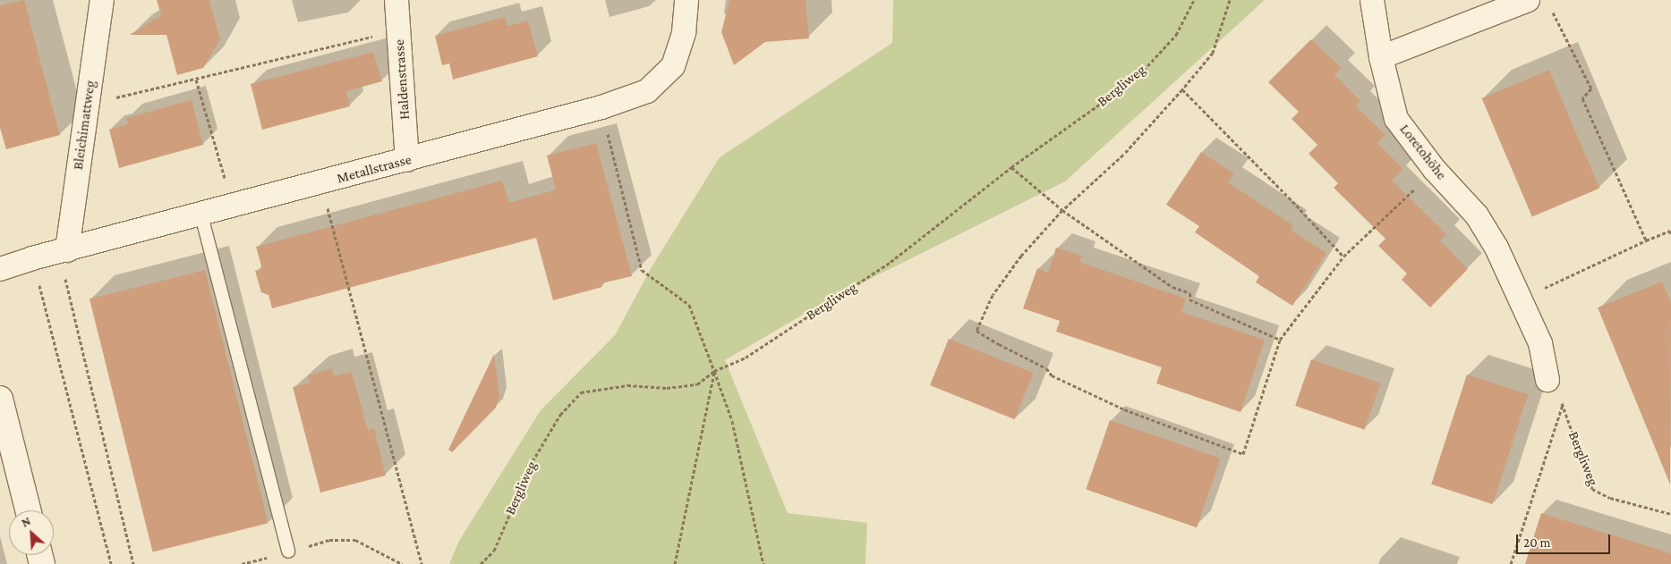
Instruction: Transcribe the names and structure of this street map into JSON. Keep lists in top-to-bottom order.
{
  "streets": {
    "street": [
      "Haldenstrasse",
      "Bleichimattweg",
      "Loretohöhe",
      "Metallstrasse"
    ],
    "path": ["Bergliweg"]
  },
  "crossings": [
    ["Haldenstrasse", "Metallstrasse"],
    ["Bergliweg", "Loretohöhe"],
    ["Bleichimattweg", "Metallstrasse"]
  ],
  "scale_bar": "20 m",
  "north": "top left"
}
